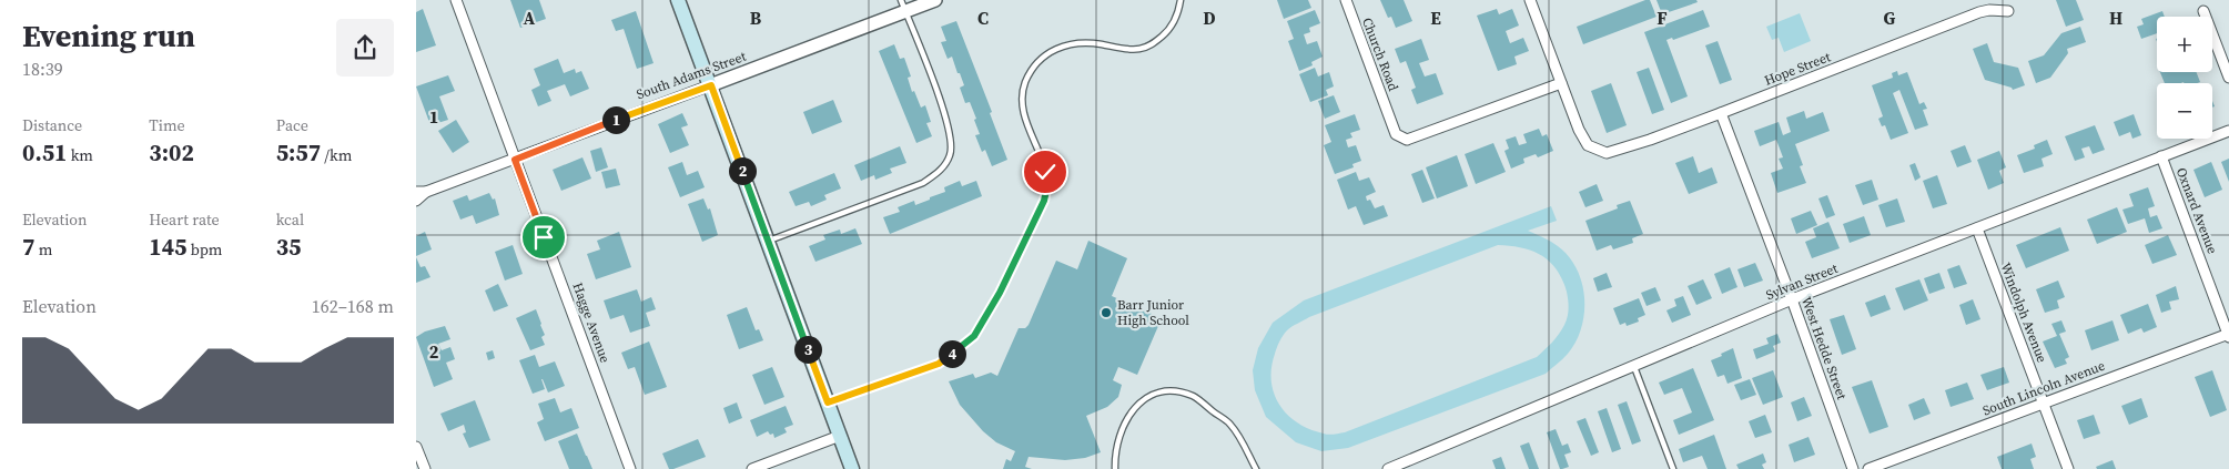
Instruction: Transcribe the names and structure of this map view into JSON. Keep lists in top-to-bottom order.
{
  "streets": {
    "street": [
      "Church Road",
      "Hope Street",
      "South Adams Street",
      "Oxnard Avenue",
      "Sylvan Street",
      "Windolph Avenue",
      "Hagge Avenue",
      "West Hedde Street",
      "South Lincoln Avenue"
    ]
  },
  "crossings": [
    ["Church Road", "Hope Street"],
    ["Hope Street", "West Hedde Street"],
    ["South Adams Street", "Hagge Avenue"],
    ["Oxnard Avenue", "Sylvan Street"],
    ["Oxnard Avenue", "South Lincoln Avenue"],
    ["Sylvan Street", "Windolph Avenue"],
    ["Sylvan Street", "West Hedde Street"],
    ["Windolph Avenue", "South Lincoln Avenue"]
  ],
  "places": ["Barr Junior High School"],
  "page": {
    "heading": ["Evening run", "18:39"],
    "map_buttons": ["+", "−"],
    "stats": [
      ["Distance", "0.51 km"],
      ["Time", "3:02"],
      ["Pace", "5:57 /km"],
      ["Elevation", "7 m"],
      ["Heart rate", "145 bpm"],
      ["kcal", "35"]
    ],
    "pins": [
      "1",
      "2",
      "3",
      "4"
    ],
    "chart": ["Elevation", "162–168 m"]
  },
  "grid": {
    "columns": [
      "A",
      "B",
      "C",
      "D",
      "E",
      "F",
      "G",
      "H"
    ],
    "rows": ["1", "2"]
  }
}
